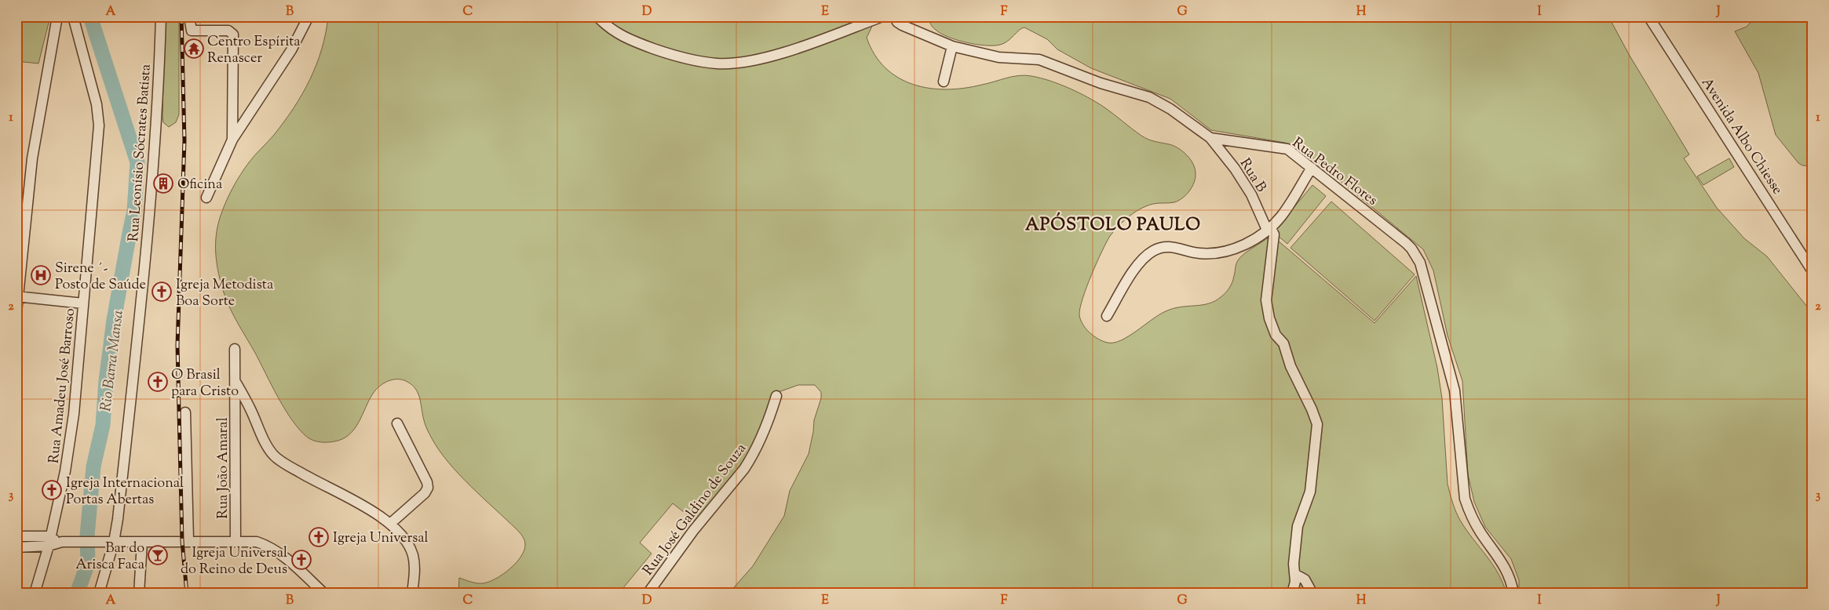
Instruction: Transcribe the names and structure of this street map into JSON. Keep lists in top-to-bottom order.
{
  "streets": {
    "street": [
      "Avenida Albo Chiesse",
      "Rua Leonísio Sócrates Batista",
      "Rua Pedro Flores",
      "Rua B",
      "Rua Amadeu José Barroso",
      "Rua João Amaral",
      "Rua José Galdino de Souza"
    ]
  },
  "crossings": [
    ["Rua Pedro Flores", "Rua B"]
  ],
  "districts": ["APÓSTOLO PAULO"],
  "water": ["Rio Barra Mansa"],
  "places": {
    "temple": ["Centro Espírita Renascer"],
    "building": ["Oficina"],
    "hospital": ["Sirene ´- Posto de Saúde"],
    "church": [
      "Igreja Metodista Boa Sorte",
      "O Brasil para Cristo",
      "Igreja Internacional Portas Abertas",
      "Igreja Universal",
      "Igreja Universal do Reino de Deus"
    ],
    "bar": ["Bar do Arisca Faca"]
  },
  "grid": {
    "columns": [
      "A",
      "B",
      "C",
      "D",
      "E",
      "F",
      "G",
      "H",
      "I",
      "J"
    ],
    "rows": ["1", "2", "3"]
  }
}
